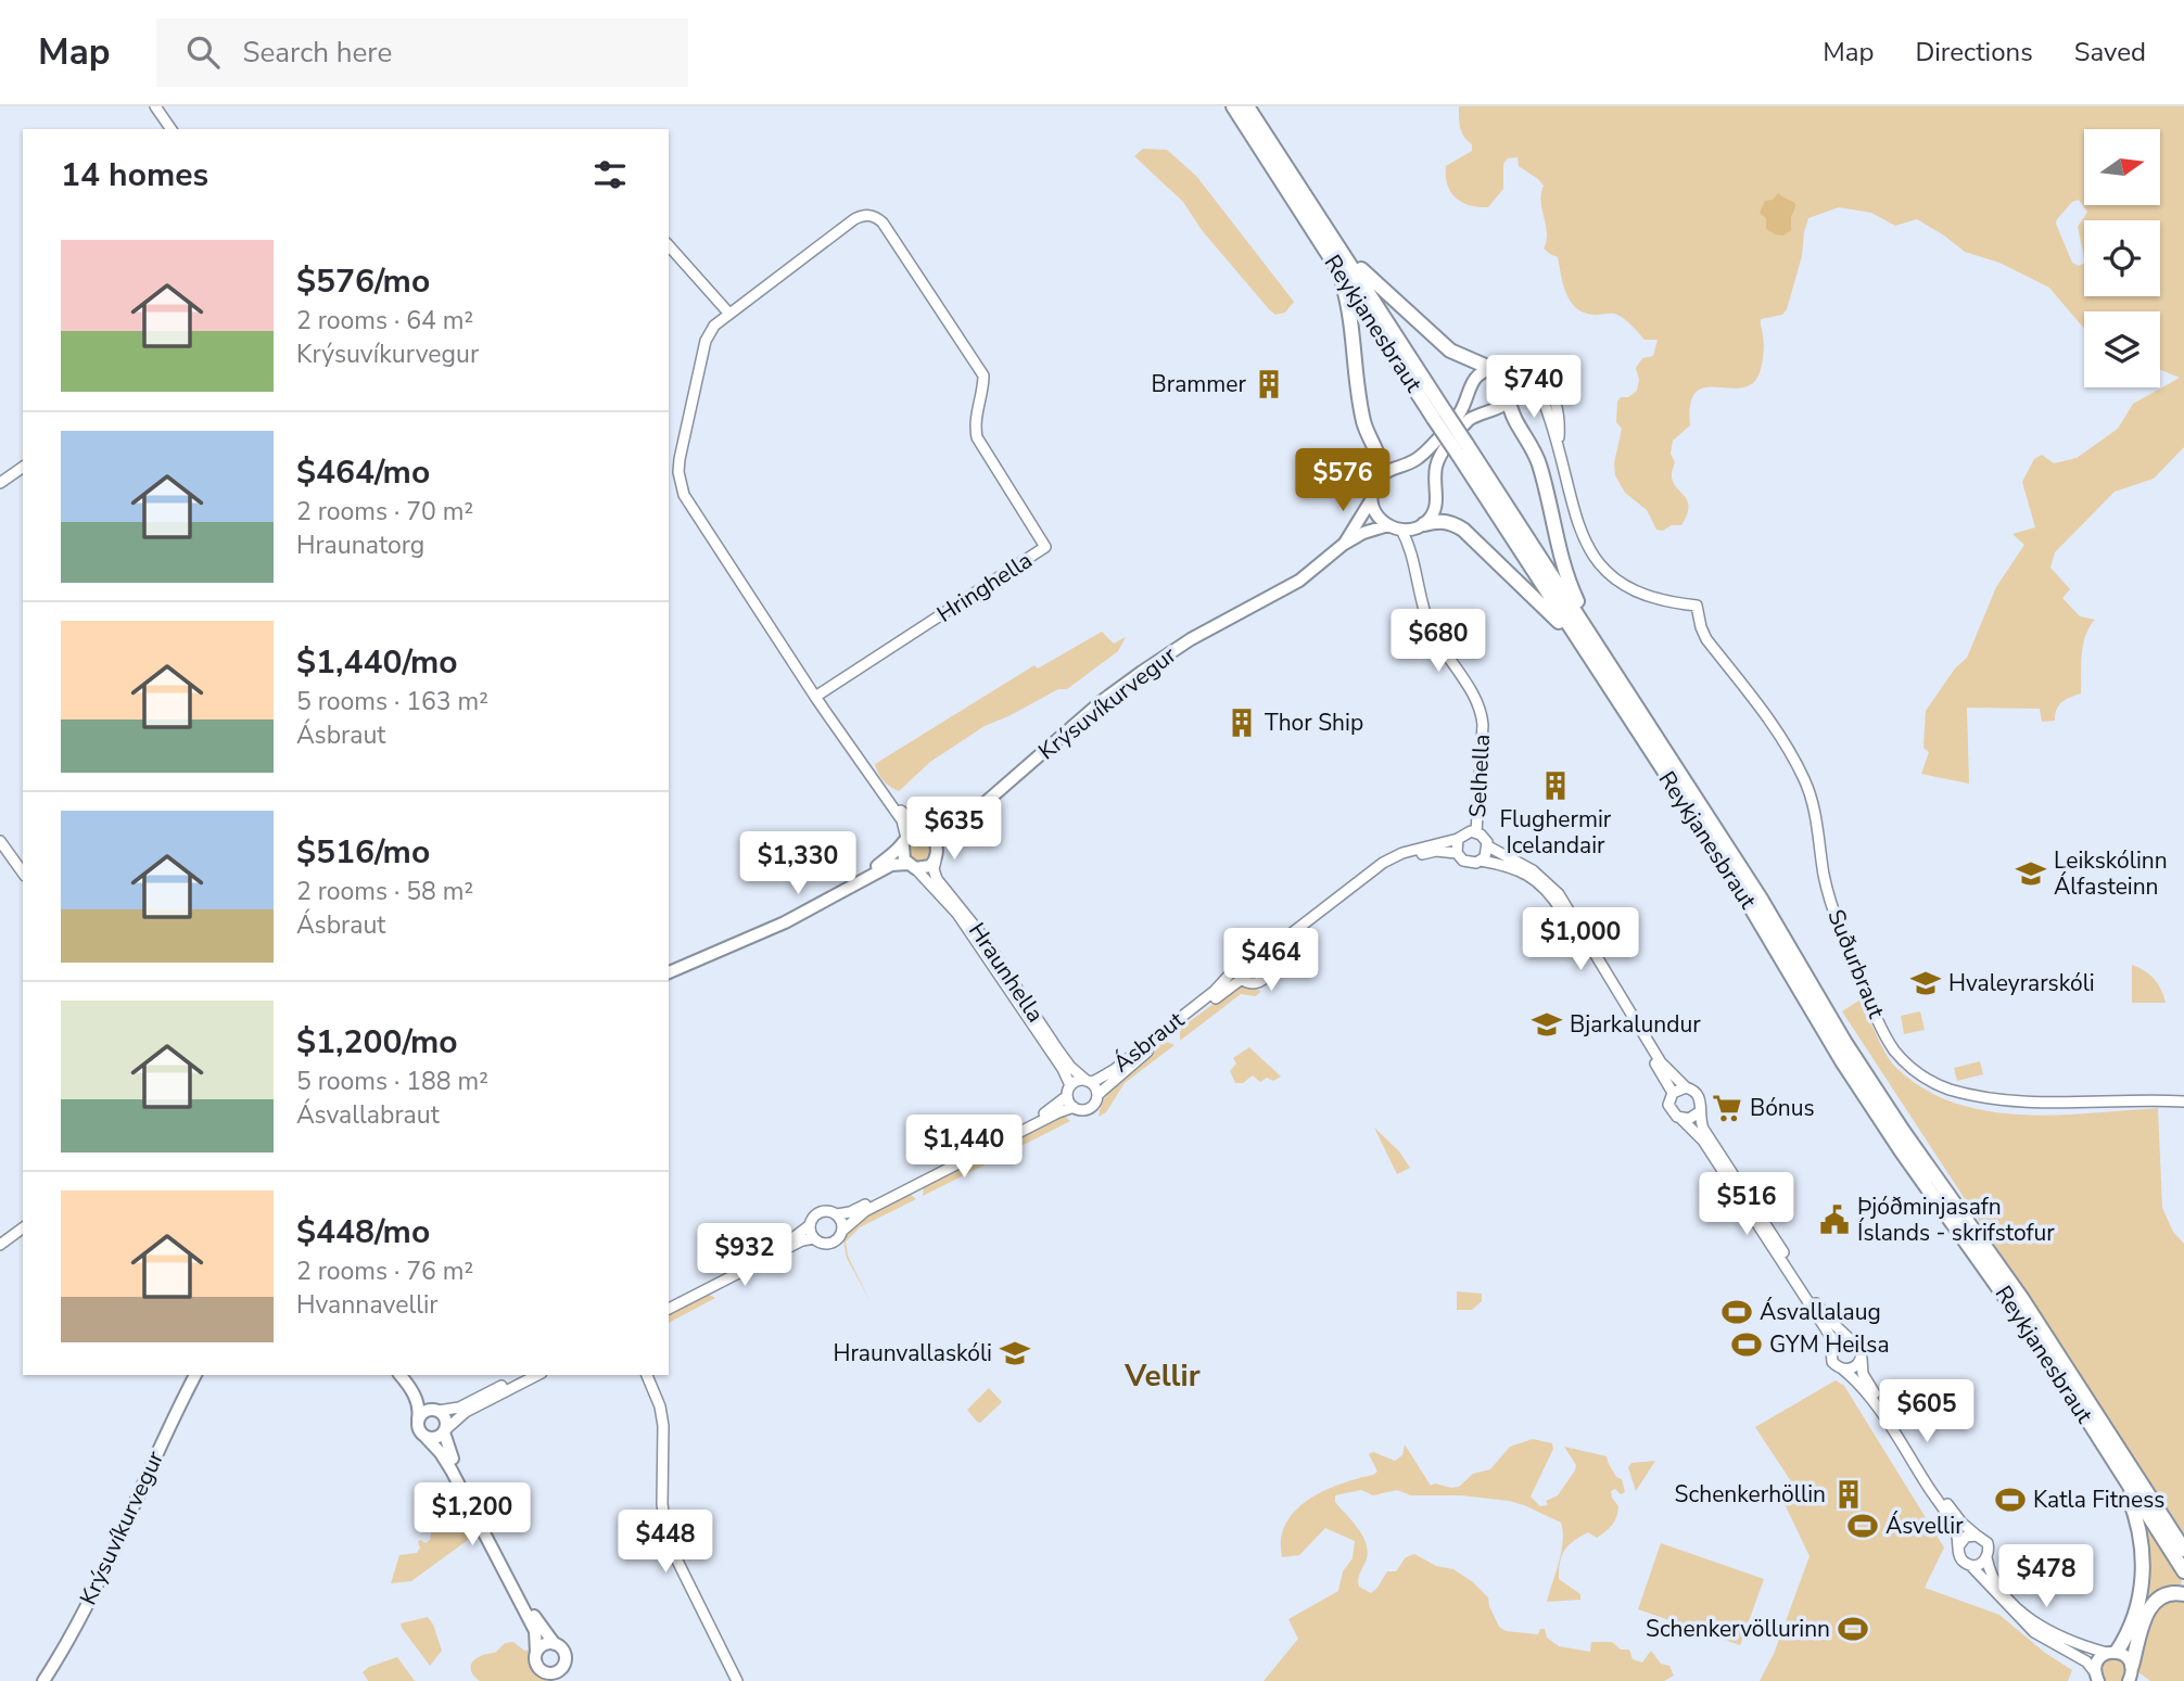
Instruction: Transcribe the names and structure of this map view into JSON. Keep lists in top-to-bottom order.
{
  "streets": {
    "highway": ["Reykjanesbraut"],
    "main road": ["Krýsuvíkurvegur"],
    "street": [
      "Hringhella",
      "Selhella",
      "Suðurbraut",
      "Hraunhella",
      "Ásbraut"
    ]
  },
  "crossings": [
    ["Krýsuvíkurvegur", "Hraunhella"],
    ["Hraunhella", "Ásbraut"]
  ],
  "districts": ["Vellir"],
  "places": {
    "building": [
      "Brammer",
      "Thor Ship",
      "Flughermir Icelandair",
      "Schenkerhöllin"
    ],
    "school or university": [
      "Leikskólinn Álfasteinn",
      "Hvaleyrarskóli",
      "Bjarkalundur",
      "Hraunvallaskóli"
    ],
    "supermarket": ["Bónus"],
    "public building": ["Þjóðminjasafn Íslands - skrifstofur"],
    "sports": [
      "Ásvallalaug",
      "GYM Heilsa",
      "Katla Fitness",
      "Ásvellir",
      "Schenkervöllurinn"
    ]
  },
  "north": "right",
  "page": {
    "header": "Map",
    "search": "Search here",
    "nav": ["Map", "Directions", "Saved"],
    "heading": "14 homes",
    "list": [
      {
        "name": "$576/mo",
        "note": "2 rooms · 64 m² · Krýsuvíkurvegur"
      },
      {
        "name": "$464/mo",
        "note": "2 rooms · 70 m² · Hraunatorg"
      },
      {
        "name": "$1,440/mo",
        "note": "5 rooms · 163 m² · Ásbraut"
      },
      {
        "name": "$516/mo",
        "note": "2 rooms · 58 m² · Ásbraut"
      },
      {
        "name": "$1,200/mo",
        "note": "5 rooms · 188 m² · Ásvallabraut"
      },
      {
        "name": "$448/mo",
        "note": "2 rooms · 76 m² · Hvannavellir"
      }
    ],
    "price": [
      "$740",
      "$576",
      "$680",
      "$635",
      "$1,330",
      "$1,000",
      "$464",
      "$1,440",
      "$516",
      "$932",
      "$605",
      "$1,200",
      "$448",
      "$478"
    ]
  }
}
